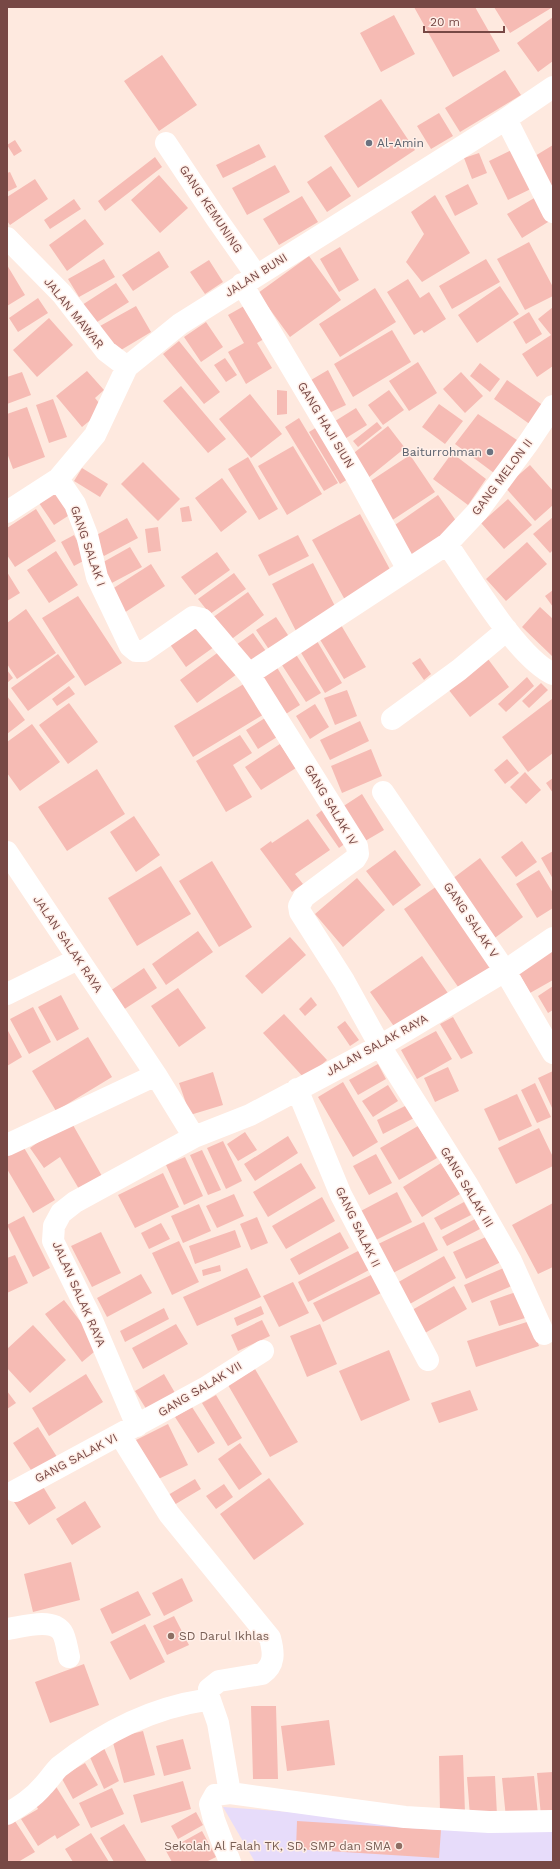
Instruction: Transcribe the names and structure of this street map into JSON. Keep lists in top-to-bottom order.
{
  "streets": {
    "street": [
      "GANG KEMUNING",
      "JALAN BUNI",
      "JALAN MAWAR",
      "GANG HAJI SIUN",
      "GANG MELON II",
      "GANG SALAK I",
      "GANG SALAK IV",
      "GANG SALAK V",
      "JALAN SALAK RAYA",
      "GANG SALAK III",
      "GANG SALAK II",
      "GANG SALAK VII",
      "GANG SALAK VI"
    ]
  },
  "crossings": [
    ["GANG KEMUNING", "JALAN BUNI"],
    ["GANG KEMUNING", "GANG HAJI SIUN"],
    ["JALAN BUNI", "JALAN MAWAR"],
    ["JALAN BUNI", "GANG HAJI SIUN"],
    ["JALAN BUNI", "GANG SALAK I"],
    ["GANG HAJI SIUN", "GANG MELON II"],
    ["GANG MELON II", "GANG SALAK I"],
    ["GANG MELON II", "GANG SALAK IV"],
    ["GANG SALAK I", "GANG SALAK IV"],
    ["GANG SALAK IV", "JALAN SALAK RAYA"],
    ["GANG SALAK IV", "GANG SALAK III"],
    ["GANG SALAK V", "JALAN SALAK RAYA"],
    ["JALAN SALAK RAYA", "GANG SALAK III"],
    ["JALAN SALAK RAYA", "GANG SALAK II"],
    ["JALAN SALAK RAYA", "GANG SALAK VII"],
    ["JALAN SALAK RAYA", "GANG SALAK VI"],
    ["GANG SALAK VII", "GANG SALAK VI"]
  ],
  "places": [
    "Al-Amin",
    "Baiturrohman",
    "SD Darul Ikhlas",
    "Sekolah Al Falah TK, SD, SMP dan SMA"
  ],
  "scale_bar": "20 m"
}
